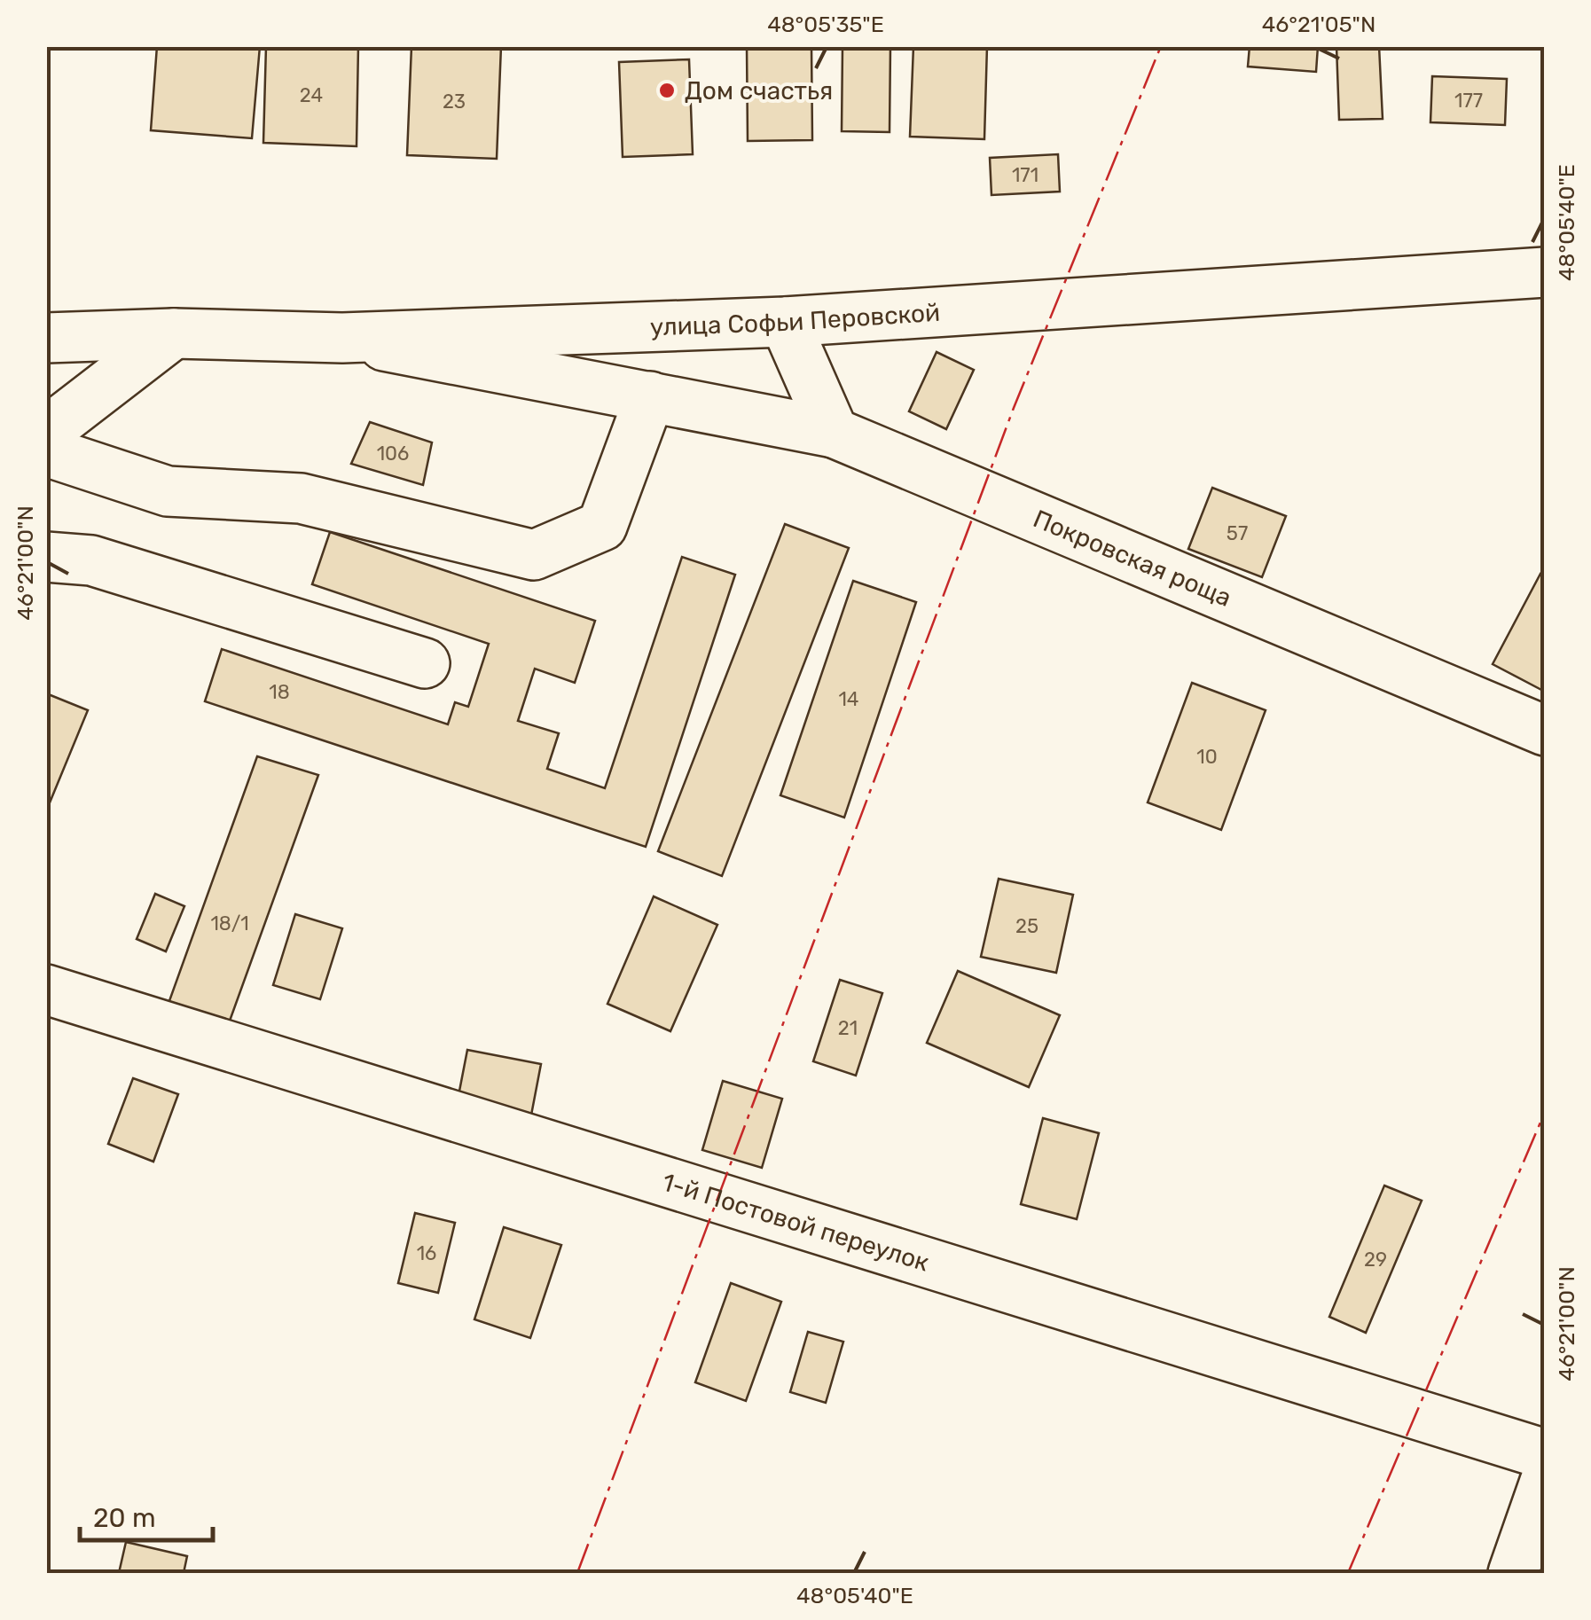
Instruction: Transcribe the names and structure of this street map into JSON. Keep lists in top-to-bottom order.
{
  "streets": {
    "street": ["улица Софьи Перовской", "Покровская роща", "1-й Постовой переулок"]
  },
  "crossings": [
    ["улица Софьи Перовской", "Покровская роща"]
  ],
  "places": ["Дом счастья"],
  "house_numbers": [
    "24",
    "177",
    "23",
    "171",
    "106",
    "57",
    "18",
    "14",
    "10",
    "18/1",
    "25",
    "21",
    "16",
    "29"
  ],
  "scale_bar": "20 m",
  "coordinates": [
    "48°05'35\"E",
    "46°21'05\"N",
    "48°05'40\"E",
    "46°21'00\"N"
  ]
}
